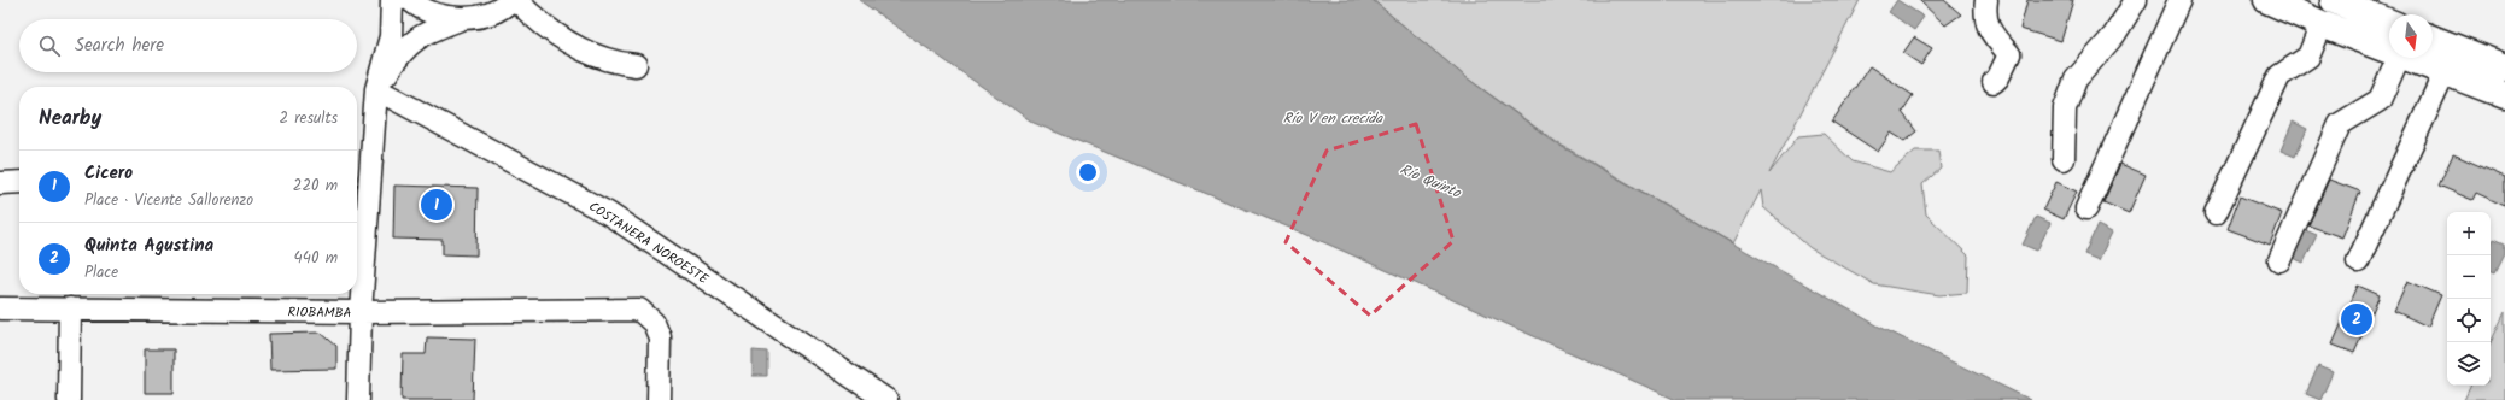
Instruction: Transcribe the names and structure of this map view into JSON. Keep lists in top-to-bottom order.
{
  "streets": {
    "street": ["COSTANERA NOROESTE", "RIOBAMBA"]
  },
  "water": ["Río V en crecida", "Río Quinto"],
  "north": "bottom",
  "page": {
    "search": "Search here",
    "heading": ["Nearby", "2 results"],
    "list": [
      {
        "mark": "1",
        "name": "Cicero",
        "note": "Place · Vicente Sallorenzo",
        "value": "220 m"
      },
      {
        "mark": "2",
        "name": "Quinta Agustina",
        "note": "Place",
        "value": "440 m"
      }
    ],
    "pins": ["1", "2"],
    "map_buttons": ["+", "−"]
  }
}
